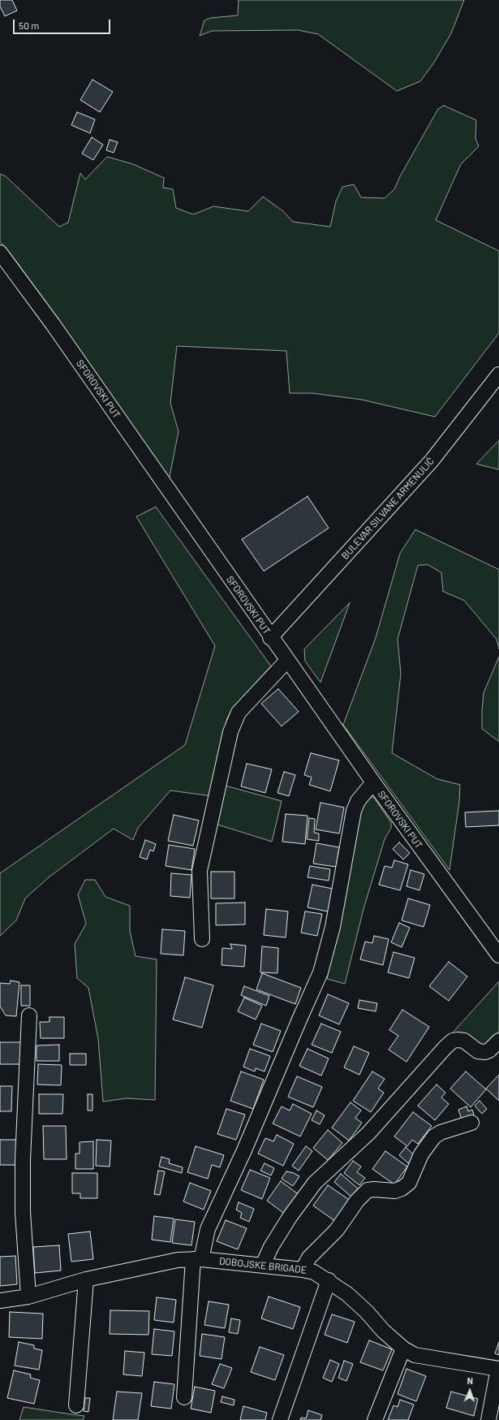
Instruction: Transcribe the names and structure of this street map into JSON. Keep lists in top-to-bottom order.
{
  "streets": {
    "street": ["SFOROVSKI PUT", "BULEVAR SILVANE ARMENULIĆ", "DOBOJSKE BRIGADE"]
  },
  "crossings": [
    ["SFOROVSKI PUT", "BULEVAR SILVANE ARMENULIĆ"]
  ],
  "scale_bar": "50 m",
  "north": "top"
}
